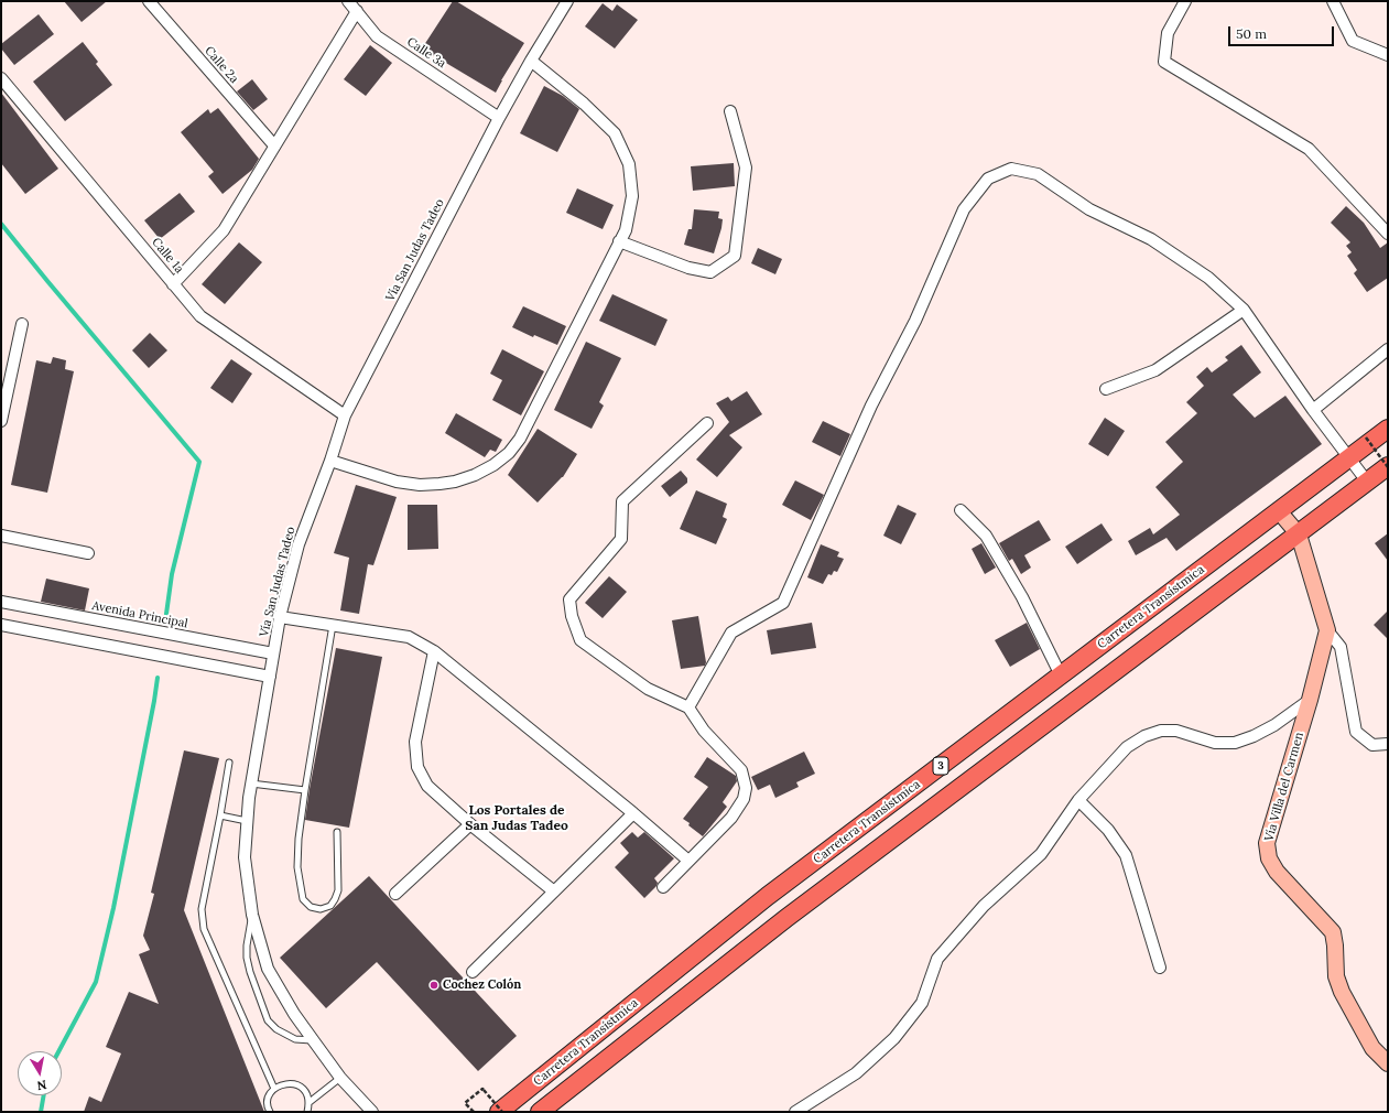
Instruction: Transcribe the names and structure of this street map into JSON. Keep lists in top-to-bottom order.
{
  "streets": {
    "main road": ["Carretera Transístmica", "3"],
    "street": [
      "Calle 3a",
      "Calle 2a",
      "Vía San Judas Tadeo",
      "Calle 1a",
      "Avenida Principal",
      "Vía Villa del Carmen"
    ]
  },
  "crossings": [
    ["Calle 3a", "Vía San Judas Tadeo"],
    ["Vía San Judas Tadeo", "Calle 1a"],
    ["Vía San Judas Tadeo", "Avenida Principal"]
  ],
  "districts": ["Los Portales de San Judas Tadeo"],
  "places": ["Cochez Colón"],
  "scale_bar": "50 m",
  "north": "bottom"
}
